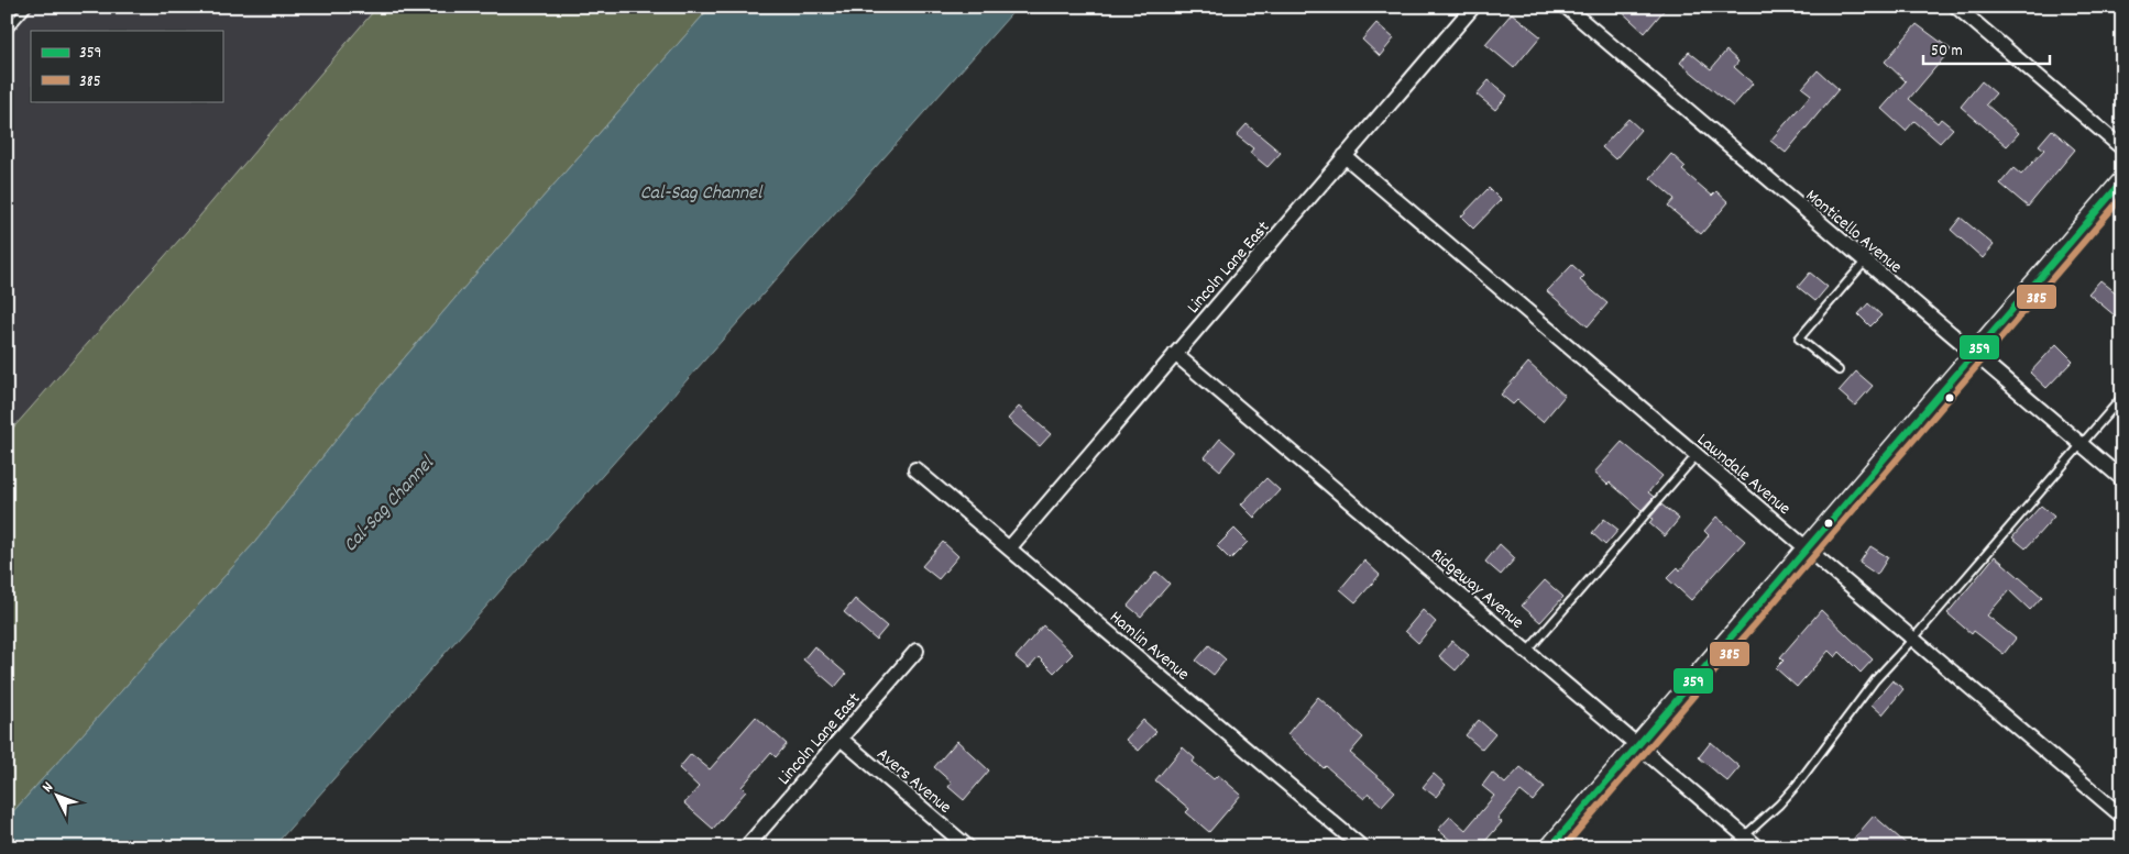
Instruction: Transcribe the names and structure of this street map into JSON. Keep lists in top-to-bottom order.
{
  "streets": {
    "street": [
      "Monticello Avenue",
      "Lincoln Lane East",
      "Lawndale Avenue",
      "Ridgeway Avenue",
      "Hamlin Avenue",
      "Avers Avenue"
    ]
  },
  "crossings": [
    ["Lincoln Lane East", "Lawndale Avenue"],
    ["Lincoln Lane East", "Ridgeway Avenue"],
    ["Lincoln Lane East", "Hamlin Avenue"],
    ["Lincoln Lane East", "Avers Avenue"]
  ],
  "water": ["Cal-Sag Channel"],
  "lines": ["transit line 359", "transit line 385"],
  "legend": ["359", "385"],
  "scale_bar": "50 m",
  "north": "top left"
}
